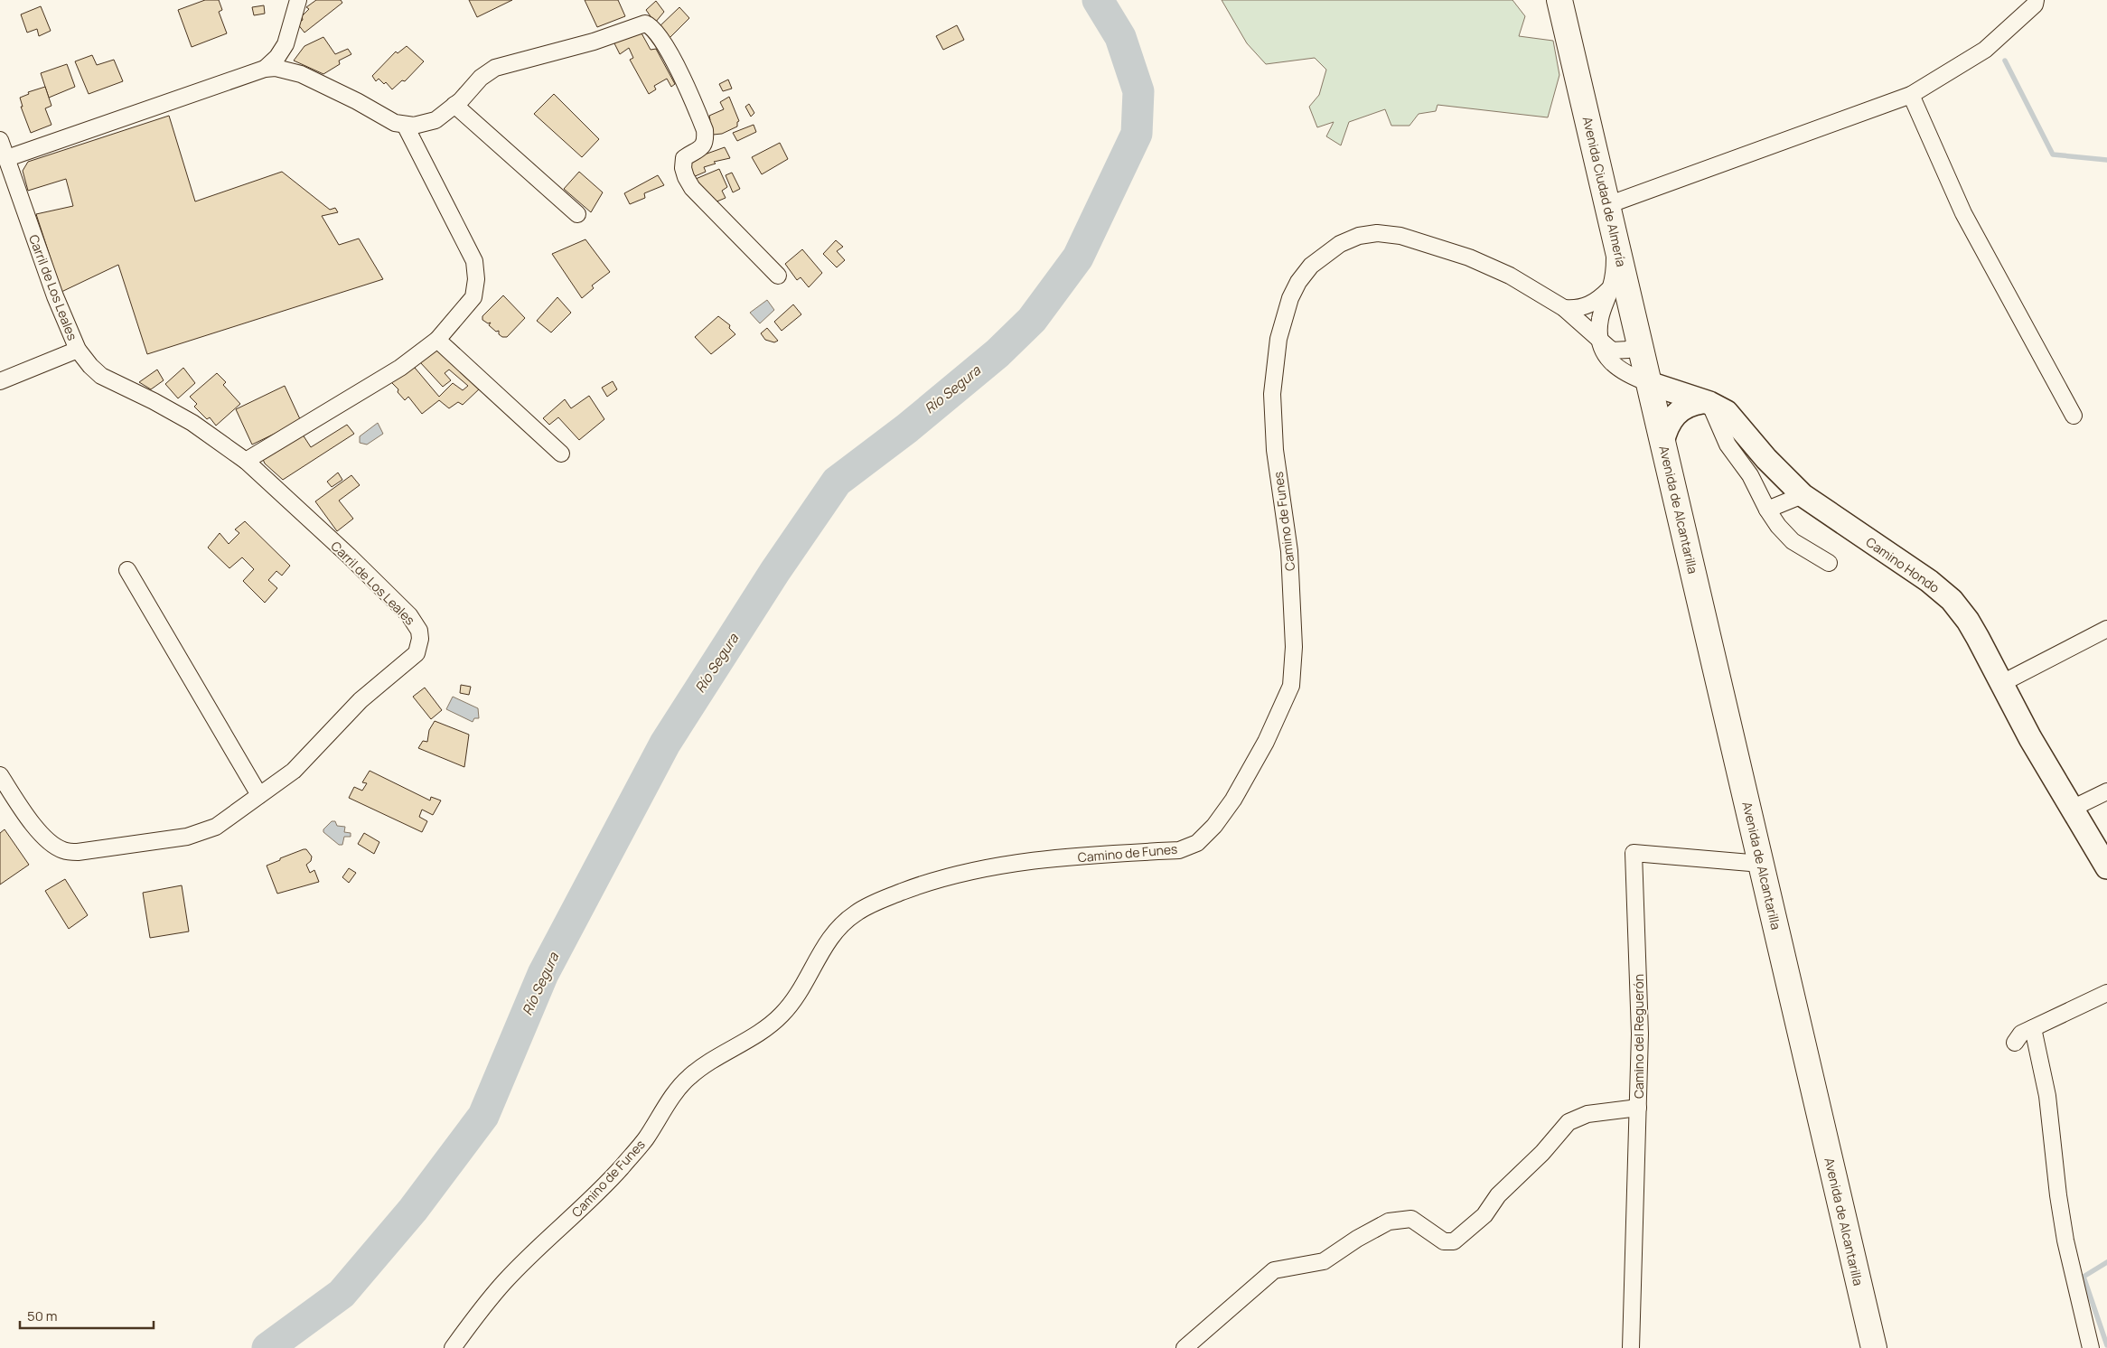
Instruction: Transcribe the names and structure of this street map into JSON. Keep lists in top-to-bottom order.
{
  "streets": {
    "main road": ["Avenida Ciudad de Almería", "Avenida de Alcantarilla", "Camino Hondo"],
    "street": ["Carril de Los Leales", "Camino de Funes", "Camino del Reguerón"]
  },
  "crossings": [
    ["Avenida Ciudad de Almería", "Avenida de Alcantarilla"],
    ["Avenida Ciudad de Almería", "Camino Hondo"],
    ["Avenida de Alcantarilla", "Camino Hondo"],
    ["Avenida de Alcantarilla", "Camino del Reguerón"]
  ],
  "water": ["Río Segura"],
  "scale_bar": "50 m"
}
